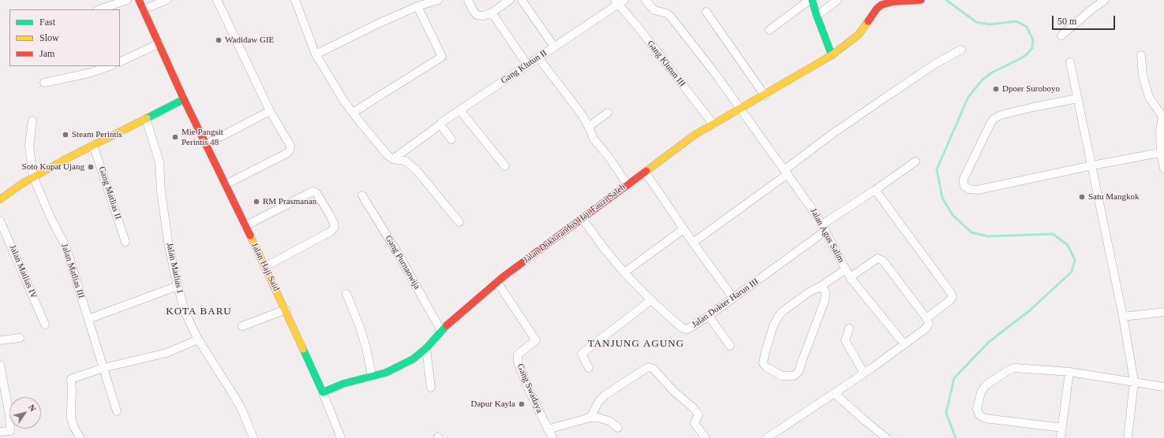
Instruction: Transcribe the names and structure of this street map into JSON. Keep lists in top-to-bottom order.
{
  "streets": {
    "street": [
      "Gang Klutun III",
      "Gang Klutun II",
      "Gang Matlias II",
      "Jalan Doktorandus Haji Fauzi Saleh",
      "Jalan Agus Salim",
      "Gang Purnaowija",
      "Jalan Haji Said",
      "Jalan Matlias I",
      "Jalan Matlias III",
      "Jalan Matlias IV",
      "Jalan Dokter Harun III",
      "Gang Swadaya"
    ]
  },
  "crossings": [
    ["Gang Klutun III", "Gang Klutun II"],
    ["Gang Klutun III", "Jalan Doktorandus Haji Fauzi Saleh"],
    ["Jalan Doktorandus Haji Fauzi Saleh", "Jalan Agus Salim"],
    ["Jalan Doktorandus Haji Fauzi Saleh", "Gang Purnaowija"],
    ["Jalan Doktorandus Haji Fauzi Saleh", "Jalan Haji Said"],
    ["Jalan Doktorandus Haji Fauzi Saleh", "Jalan Dokter Harun III"],
    ["Jalan Doktorandus Haji Fauzi Saleh", "Gang Swadaya"],
    ["Jalan Agus Salim", "Jalan Dokter Harun III"]
  ],
  "districts": ["KOTA BARU", "TANJUNG AGUNG"],
  "places": [
    "Wadidaw GIE",
    "Dpoer Suroboyo",
    "Steam Perintis",
    "Mie Pangsit Perintis 48",
    "Soto Kupat Ujang",
    "Satu Mangkok",
    "RM Prasmanan",
    "Dapur Kayla"
  ],
  "legend": ["Fast", "Slow", "Jam"],
  "scale_bar": "50 m",
  "north": "top right"
}
